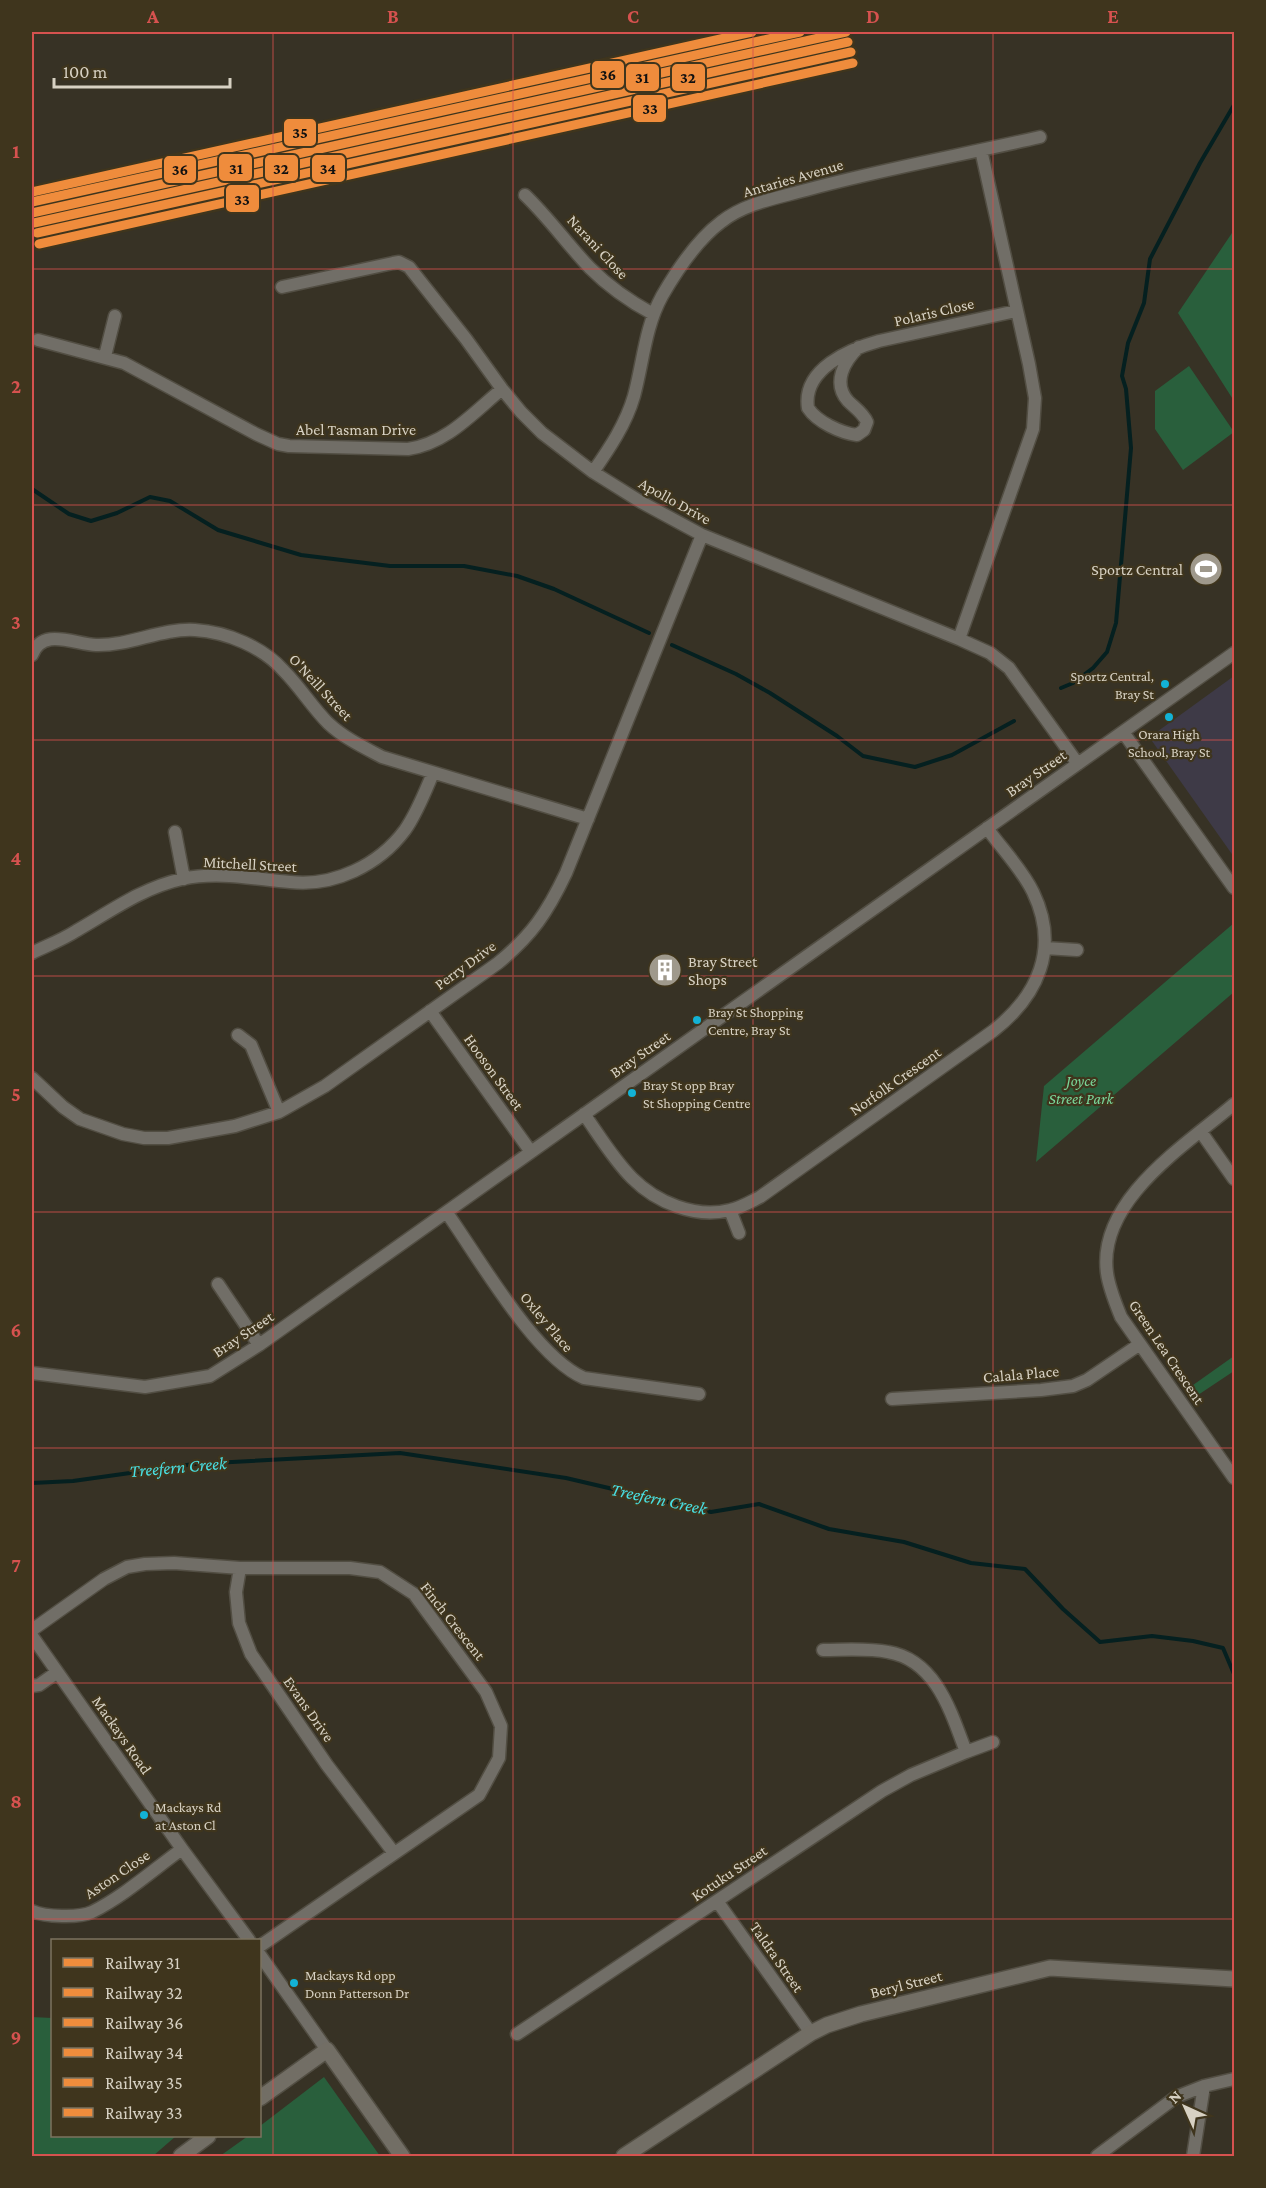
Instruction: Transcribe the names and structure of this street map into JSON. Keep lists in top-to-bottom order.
{
  "streets": {
    "main road": ["Beryl Street"],
    "street": [
      "Antaries Avenue",
      "Narani Close",
      "Polaris Close",
      "Abel Tasman Drive",
      "Apollo Drive",
      "O'Neill Street",
      "Bray Street",
      "Mitchell Street",
      "Perry Drive",
      "Hooson Street",
      "Norfolk Crescent",
      "Oxley Place",
      "Green Lea Crescent",
      "Calala Place",
      "Finch Crescent",
      "Evans Drive",
      "Mackays Road",
      "Kotuku Street",
      "Aston Close",
      "Taldra Street"
    ]
  },
  "crossings": [
    ["Antaries Avenue", "Narani Close"],
    ["Antaries Avenue", "Apollo Drive"],
    ["Abel Tasman Drive", "Apollo Drive"],
    ["Apollo Drive", "Bray Street"],
    ["Apollo Drive", "Perry Drive"],
    ["O'Neill Street", "Mitchell Street"],
    ["O'Neill Street", "Perry Drive"],
    ["Bray Street", "Hooson Street"],
    ["Bray Street", "Norfolk Crescent"],
    ["Bray Street", "Oxley Place"],
    ["Perry Drive", "Hooson Street"],
    ["Green Lea Crescent", "Calala Place"],
    ["Finch Crescent", "Evans Drive"],
    ["Mackays Road", "Aston Close"],
    ["Kotuku Street", "Taldra Street"],
    ["Taldra Street", "Beryl Street"]
  ],
  "water": ["Treefern Creek"],
  "parks": ["Joyce Street Park"],
  "places": {
    "sports": ["Sportz Central"],
    "other": [
      "Sportz Central, Bray St",
      "Orara High School, Bray St",
      "Bray St Shopping Centre, Bray St",
      "Bray St opp Bray St Shopping Centre",
      "Mackays Rd at Aston Cl",
      "Mackays Rd opp Donn Patterson Dr"
    ],
    "building": ["Bray Street Shops"]
  },
  "lines": [
    "rail line 31",
    "rail line 36",
    "rail line 35",
    "rail line 32",
    "rail line 34",
    "rail line 33"
  ],
  "legend": [
    "Railway 31",
    "Railway 32",
    "Railway 36",
    "Railway 34",
    "Railway 35",
    "Railway 33"
  ],
  "scale_bar": "100 m",
  "north": "top left",
  "grid": {
    "columns": [
      "A",
      "B",
      "C",
      "D",
      "E"
    ],
    "rows": [
      "1",
      "2",
      "3",
      "4",
      "5",
      "6",
      "7",
      "8",
      "9"
    ]
  }
}
